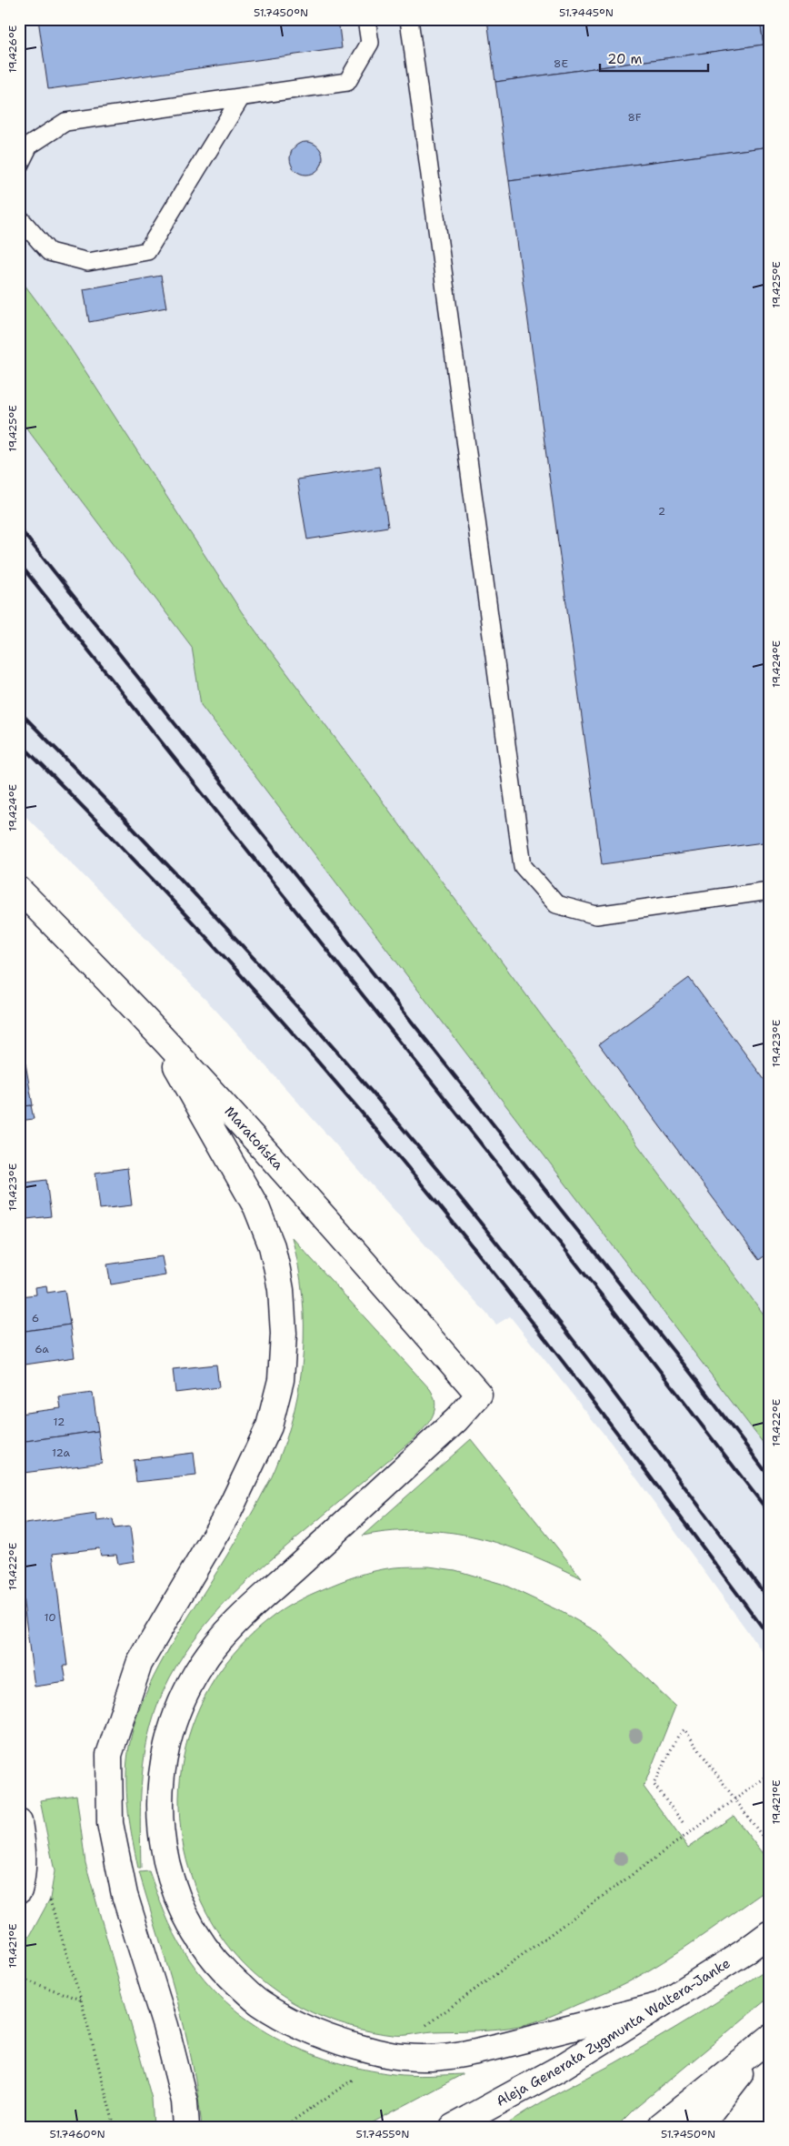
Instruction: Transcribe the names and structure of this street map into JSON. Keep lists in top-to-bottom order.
{
  "streets": {
    "main road": ["Maratońska", "Aleja Generała Zygmunta Waltera-Janke"]
  },
  "crossings": [
    ["Maratońska", "Aleja Generała Zygmunta Waltera-Janke"]
  ],
  "house_numbers": [
    "8E",
    "8F",
    "2",
    "6",
    "6a",
    "12",
    "12a",
    "10"
  ],
  "scale_bar": "20 m",
  "coordinates": [
    "51.7450°N",
    "51.7445°N",
    "19.426°E",
    "19.425°E",
    "19.424°E",
    "19.423°E",
    "19.422°E",
    "19.421°E",
    "51.7460°N",
    "51.7455°N"
  ]
}
